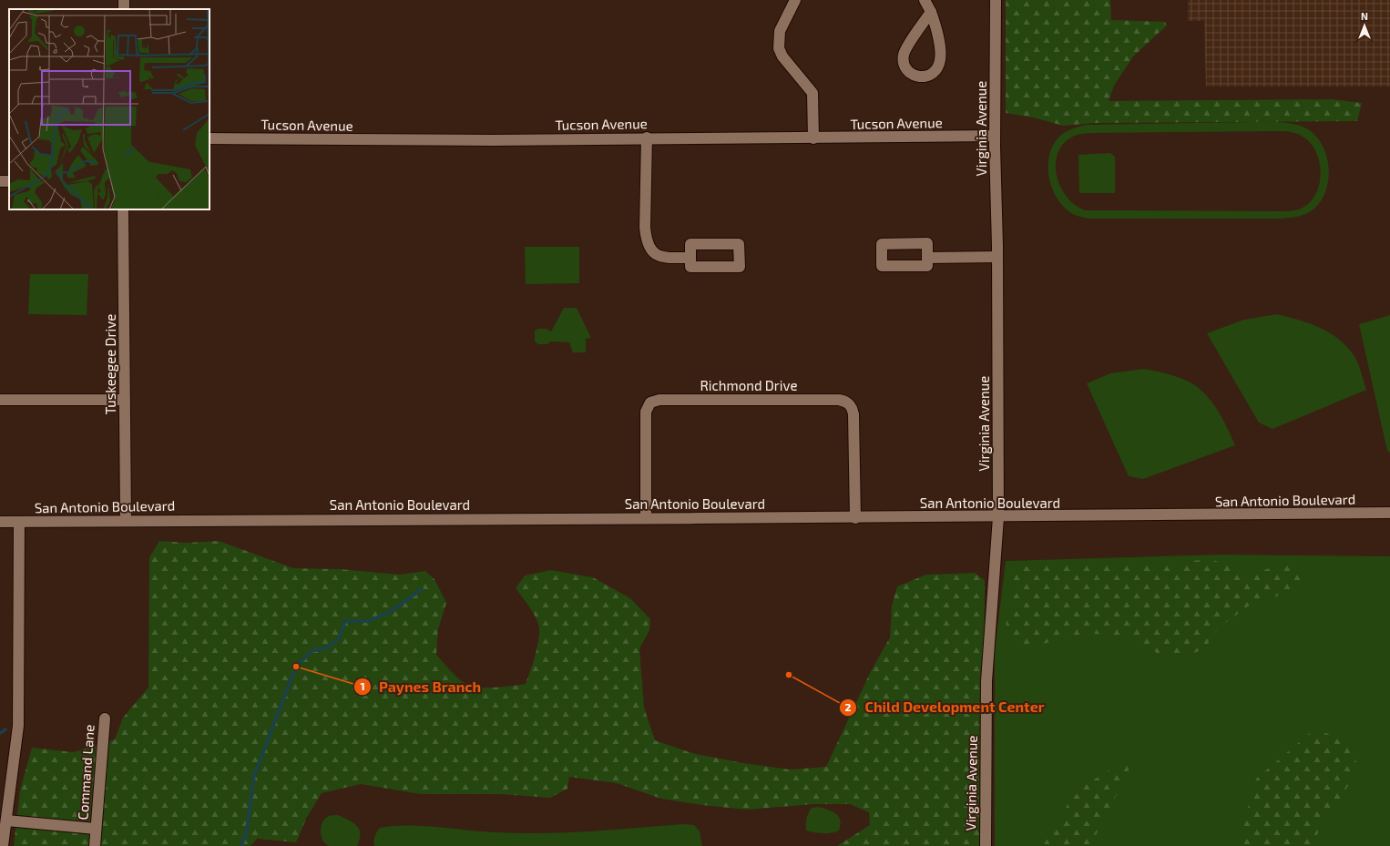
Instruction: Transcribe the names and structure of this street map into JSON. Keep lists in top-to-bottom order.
{
  "streets": {
    "street": [
      "Tucson Avenue",
      "Virginia Avenue",
      "Tuskeegee Drive",
      "Richmond Drive",
      "San Antonio Boulevard",
      "Command Lane"
    ]
  },
  "crossings": [
    ["Tucson Avenue", "Virginia Avenue"],
    ["Virginia Avenue", "San Antonio Boulevard"],
    ["Tuskeegee Drive", "San Antonio Boulevard"],
    ["Richmond Drive", "San Antonio Boulevard"]
  ],
  "places": ["Paynes Branch", "Child Development Center"],
  "north": "top"
}
